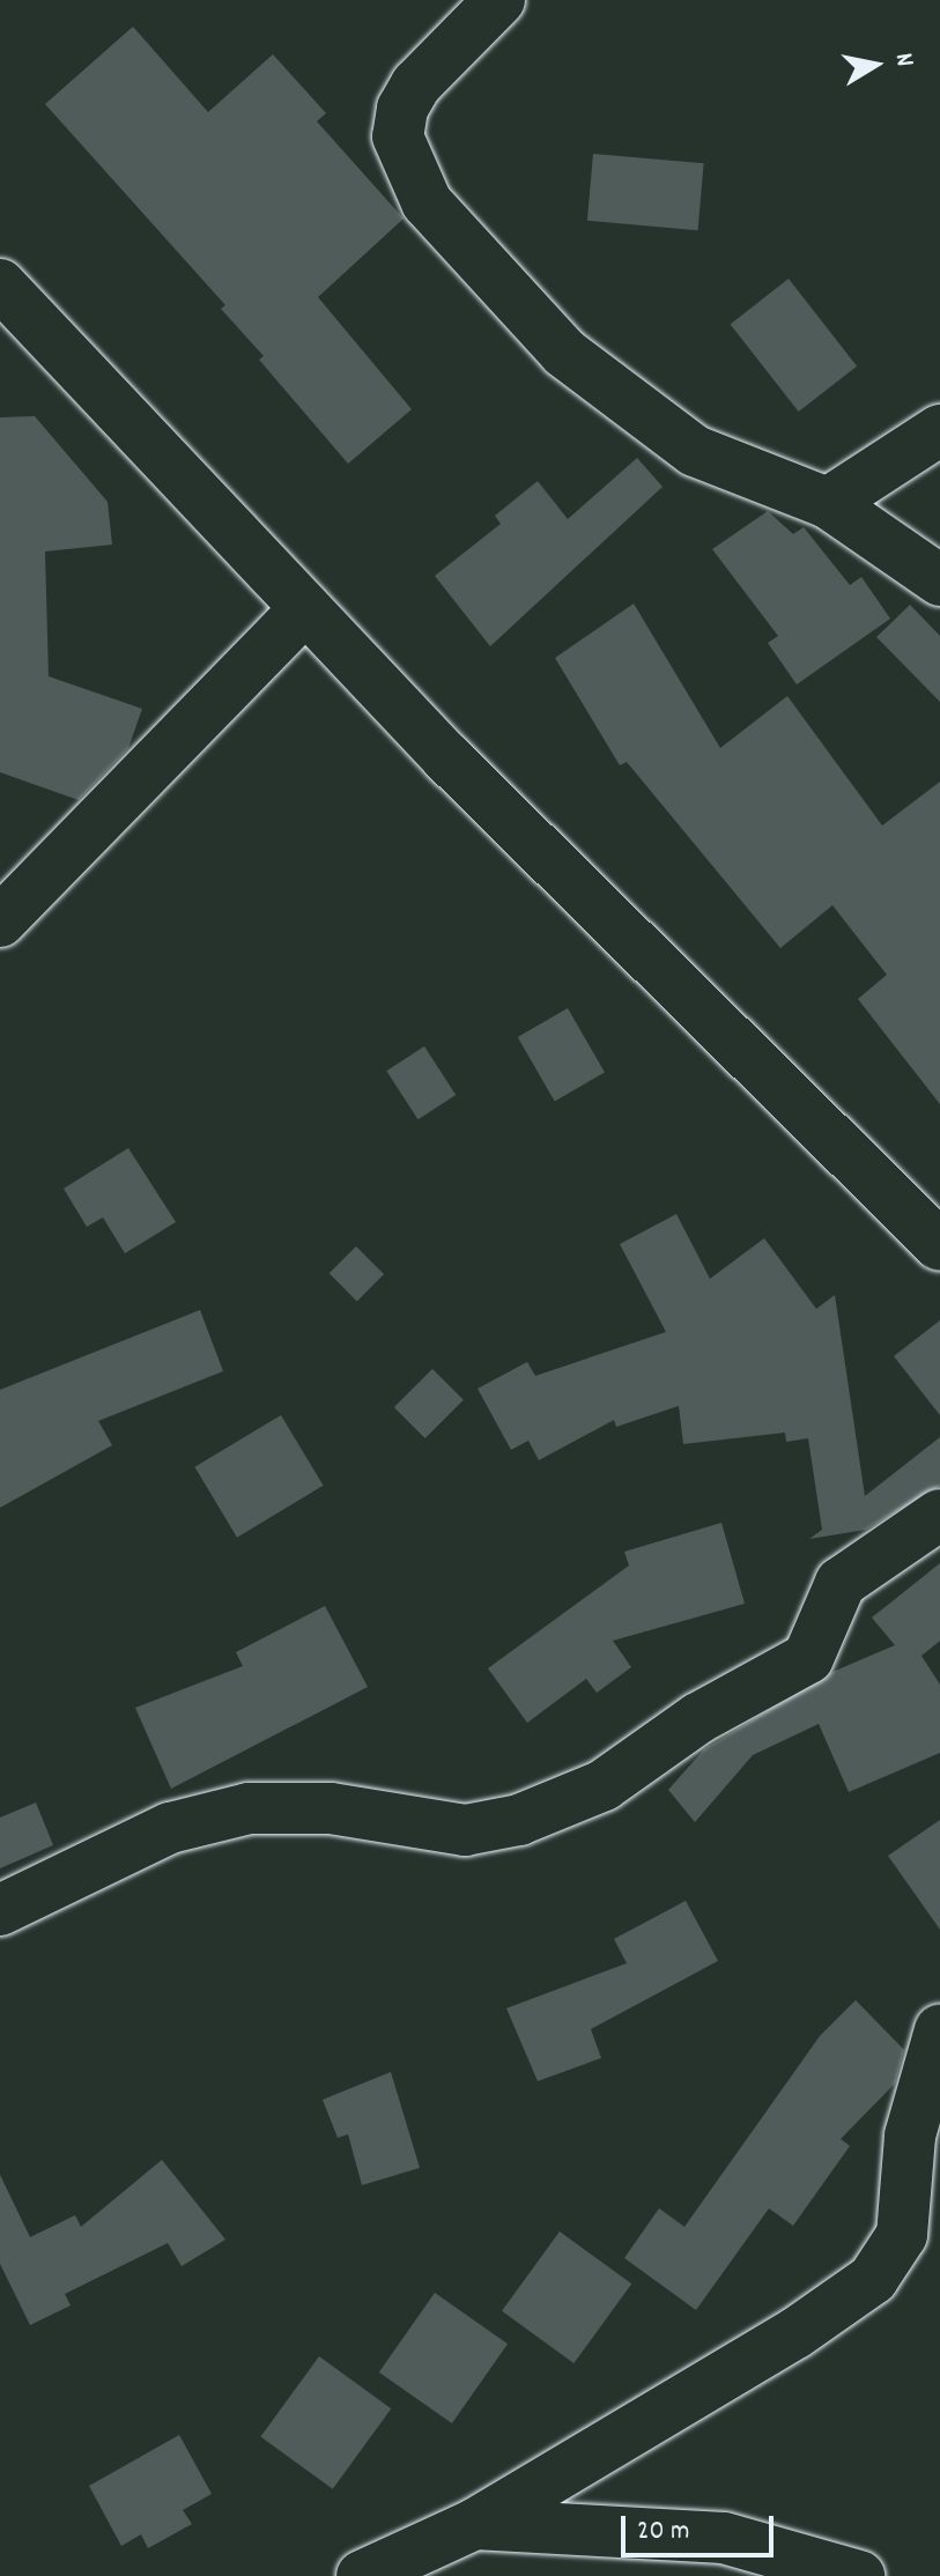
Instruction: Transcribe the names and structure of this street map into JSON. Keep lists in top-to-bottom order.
{
  "scale_bar": "20 m",
  "north": "right"
}
